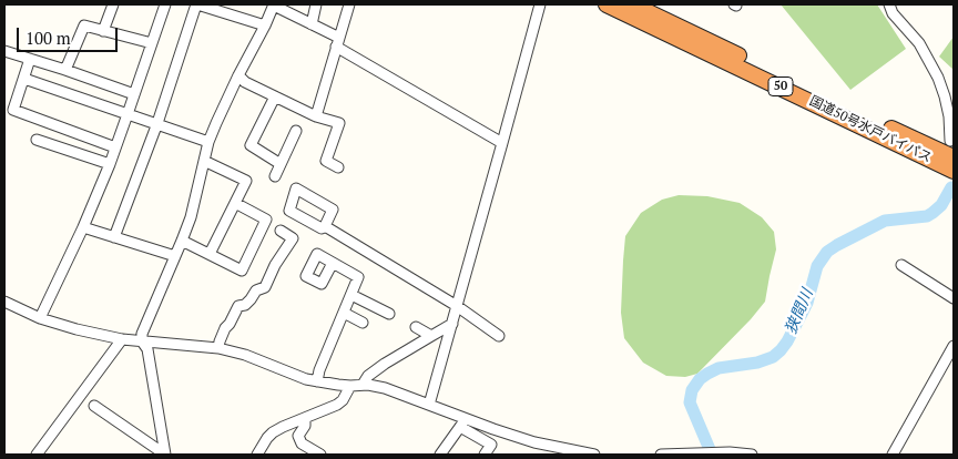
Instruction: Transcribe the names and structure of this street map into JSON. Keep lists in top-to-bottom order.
{
  "streets": {
    "highway": ["50", "国道50号水戸バイパス"]
  },
  "water": ["狭間川"],
  "scale_bar": "100 m"
}
